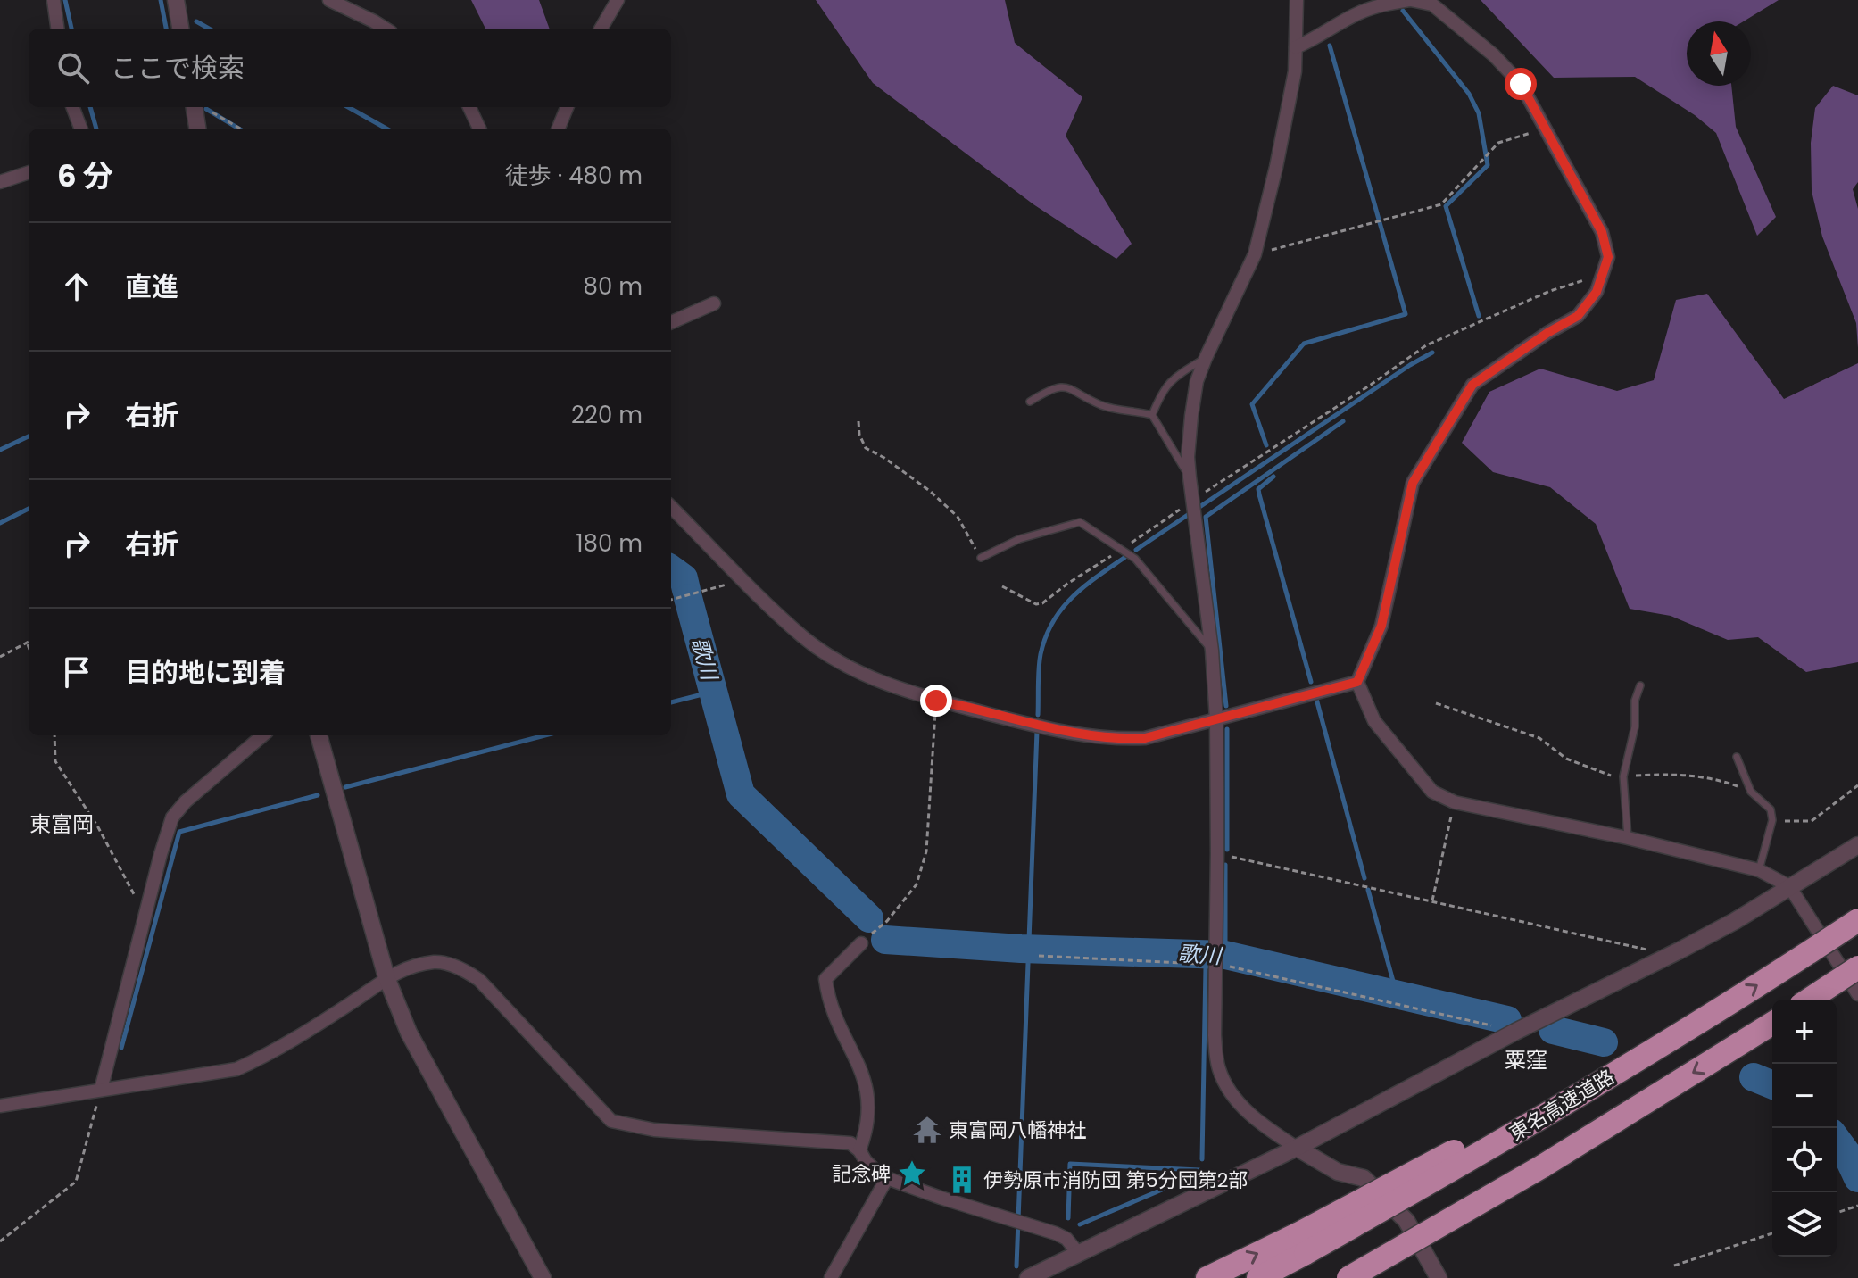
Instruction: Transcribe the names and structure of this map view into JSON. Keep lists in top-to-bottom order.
{
  "streets": {
    "highway": ["東名高速道路"]
  },
  "districts": ["東富岡", "粟窪"],
  "water": ["歌川"],
  "places": {
    "temple": ["東富岡八幡神社"],
    "place": ["記念碑"],
    "building": ["伊勢原市消防団 第5分団第2部"]
  },
  "north": "top",
  "page": {
    "search": "ここで検索",
    "heading": ["6 分", "徒歩 · 480 m"],
    "list": [
      ["直進", "80 m"],
      ["右折", "220 m"],
      ["右折", "180 m"],
      "目的地に到着"
    ],
    "map_buttons": ["+", "−"]
  }
}
